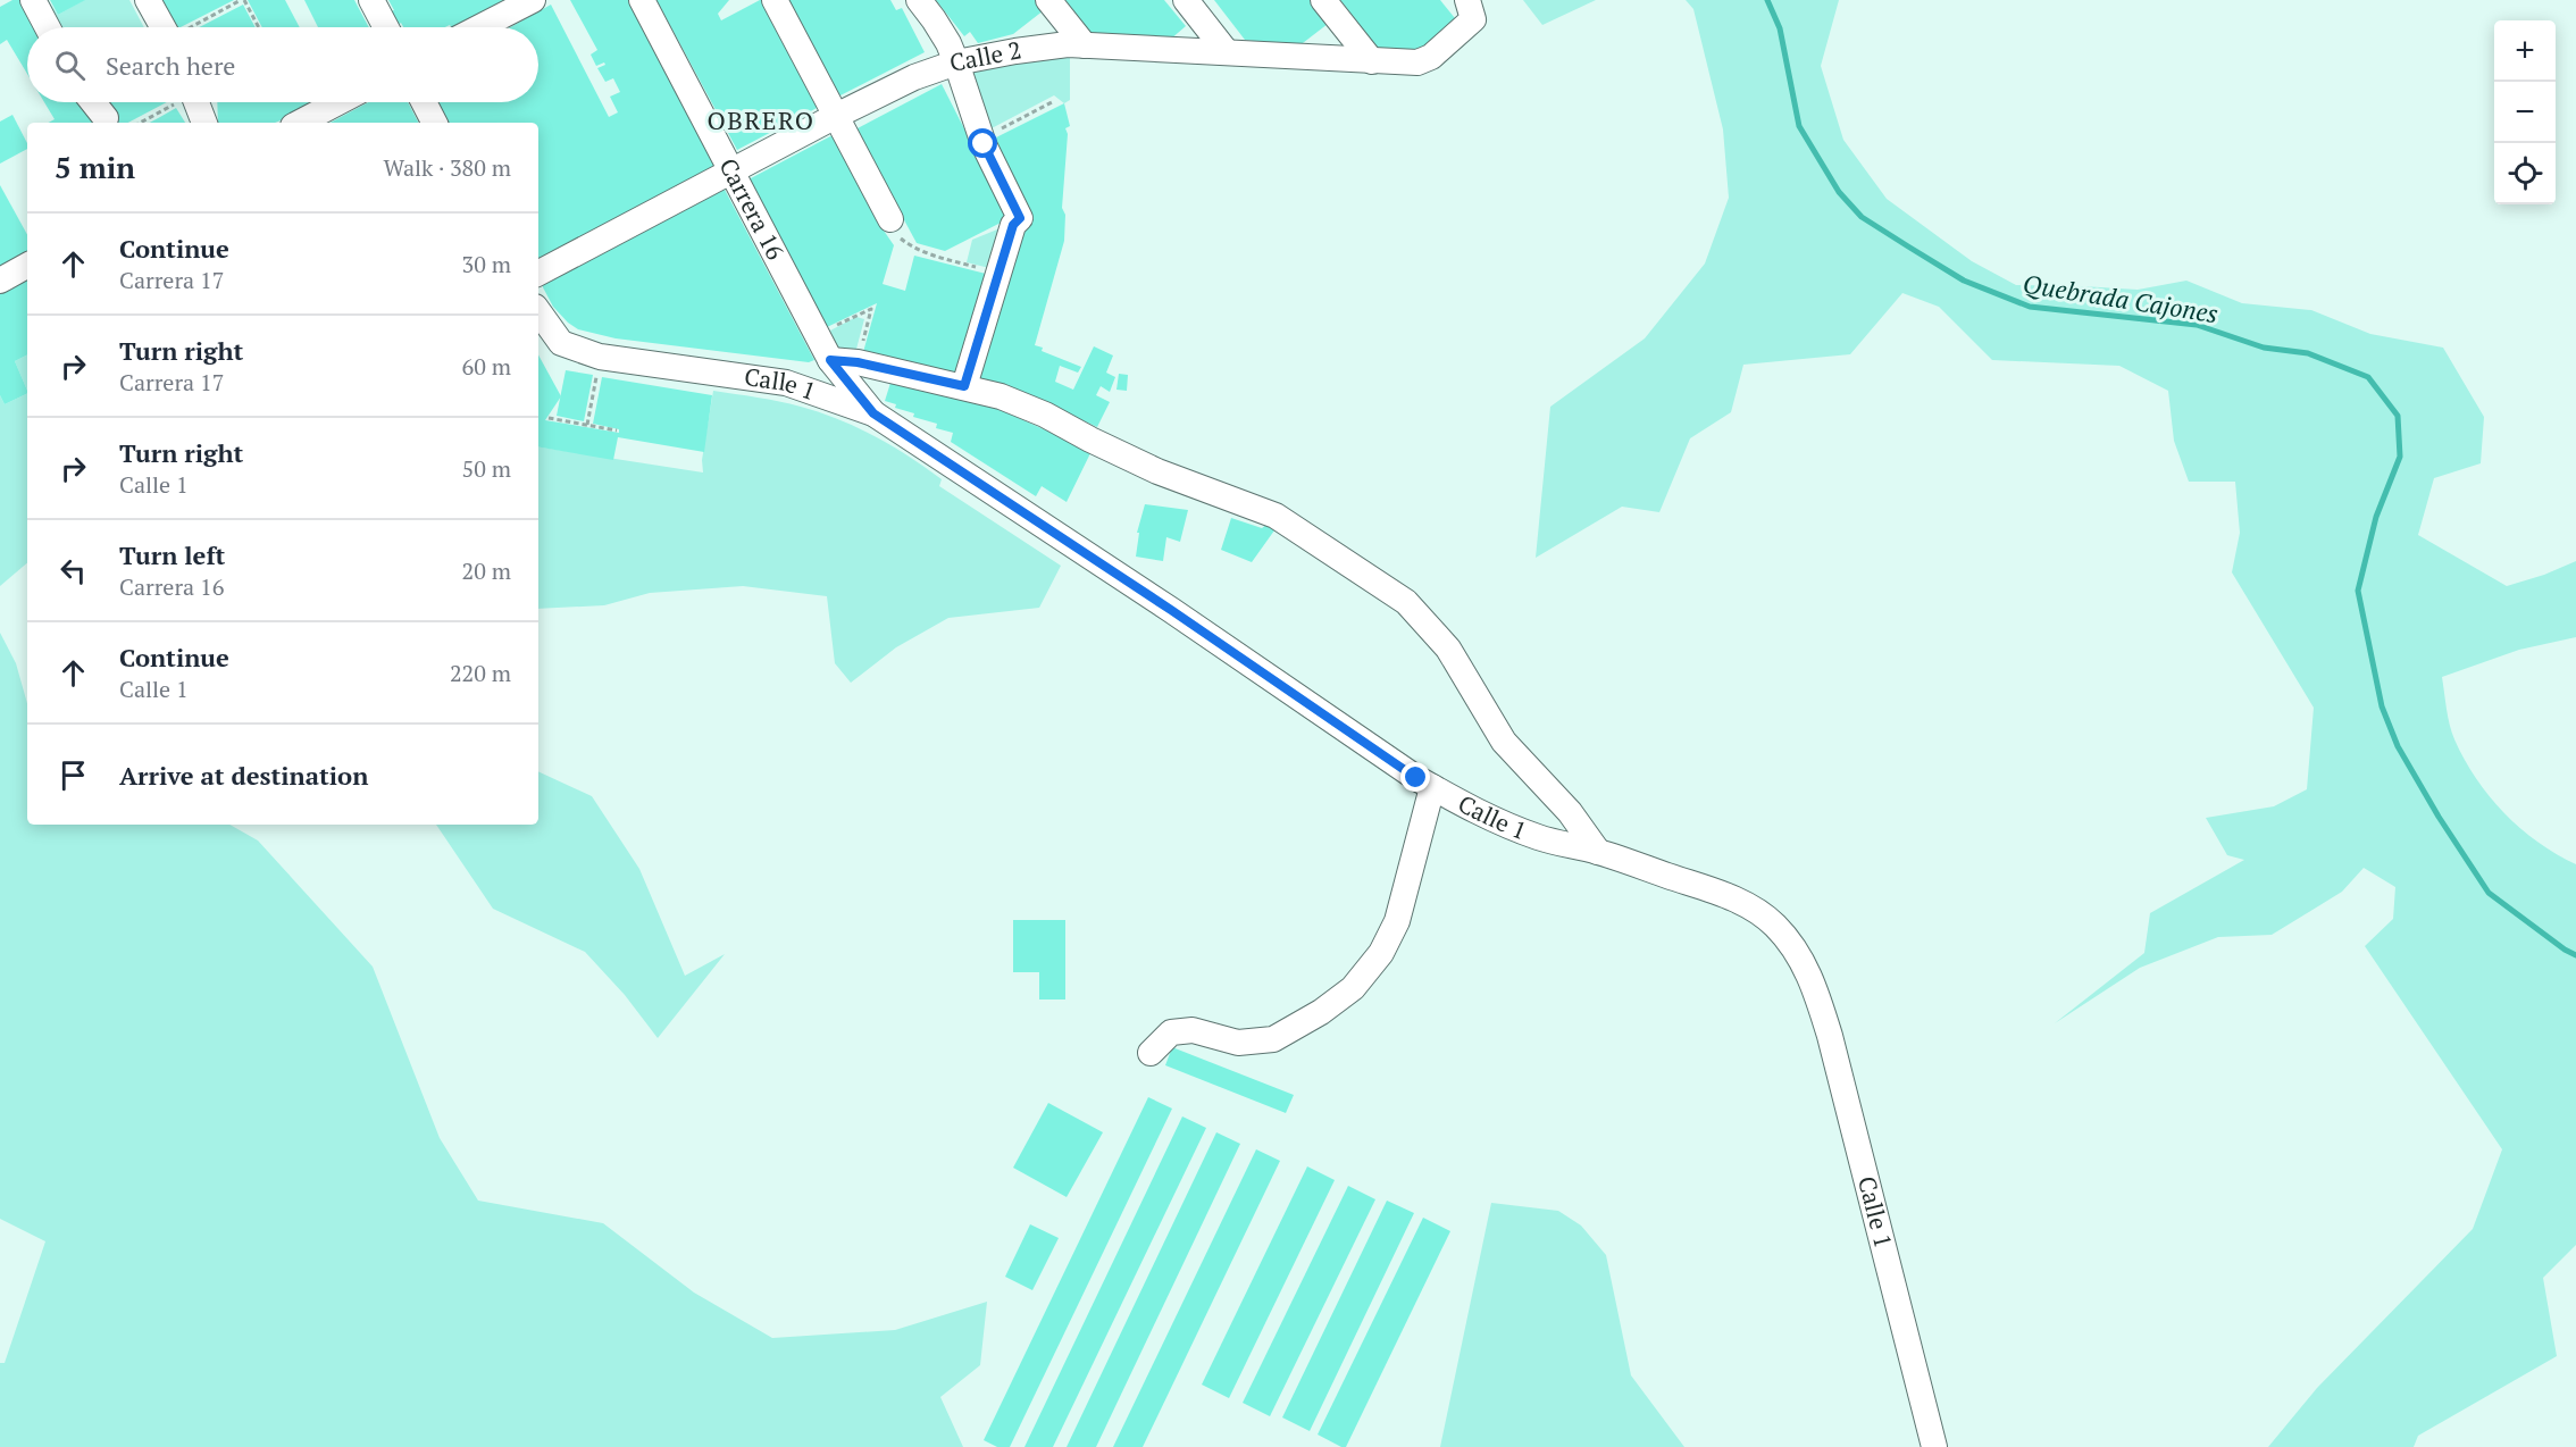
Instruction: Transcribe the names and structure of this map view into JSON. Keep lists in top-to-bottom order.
{
  "streets": {
    "street": ["Calle 2", "Carrera 16", "Calle 1"]
  },
  "crossings": [
    ["Calle 2", "Carrera 16"],
    ["Carrera 16", "Calle 1"]
  ],
  "districts": ["OBRERO"],
  "water": ["Quebrada Cajones"],
  "page": {
    "map_buttons": ["+", "−"],
    "search": "Search here",
    "heading": ["5 min", "Walk · 380 m"],
    "list": [
      ["Continue", "Carrera 17", "30 m"],
      ["Turn right", "Carrera 17", "60 m"],
      ["Turn right", "Calle 1", "50 m"],
      ["Turn left", "Carrera 16", "20 m"],
      ["Continue", "Calle 1", "220 m"],
      "Arrive at destination"
    ]
  }
}
